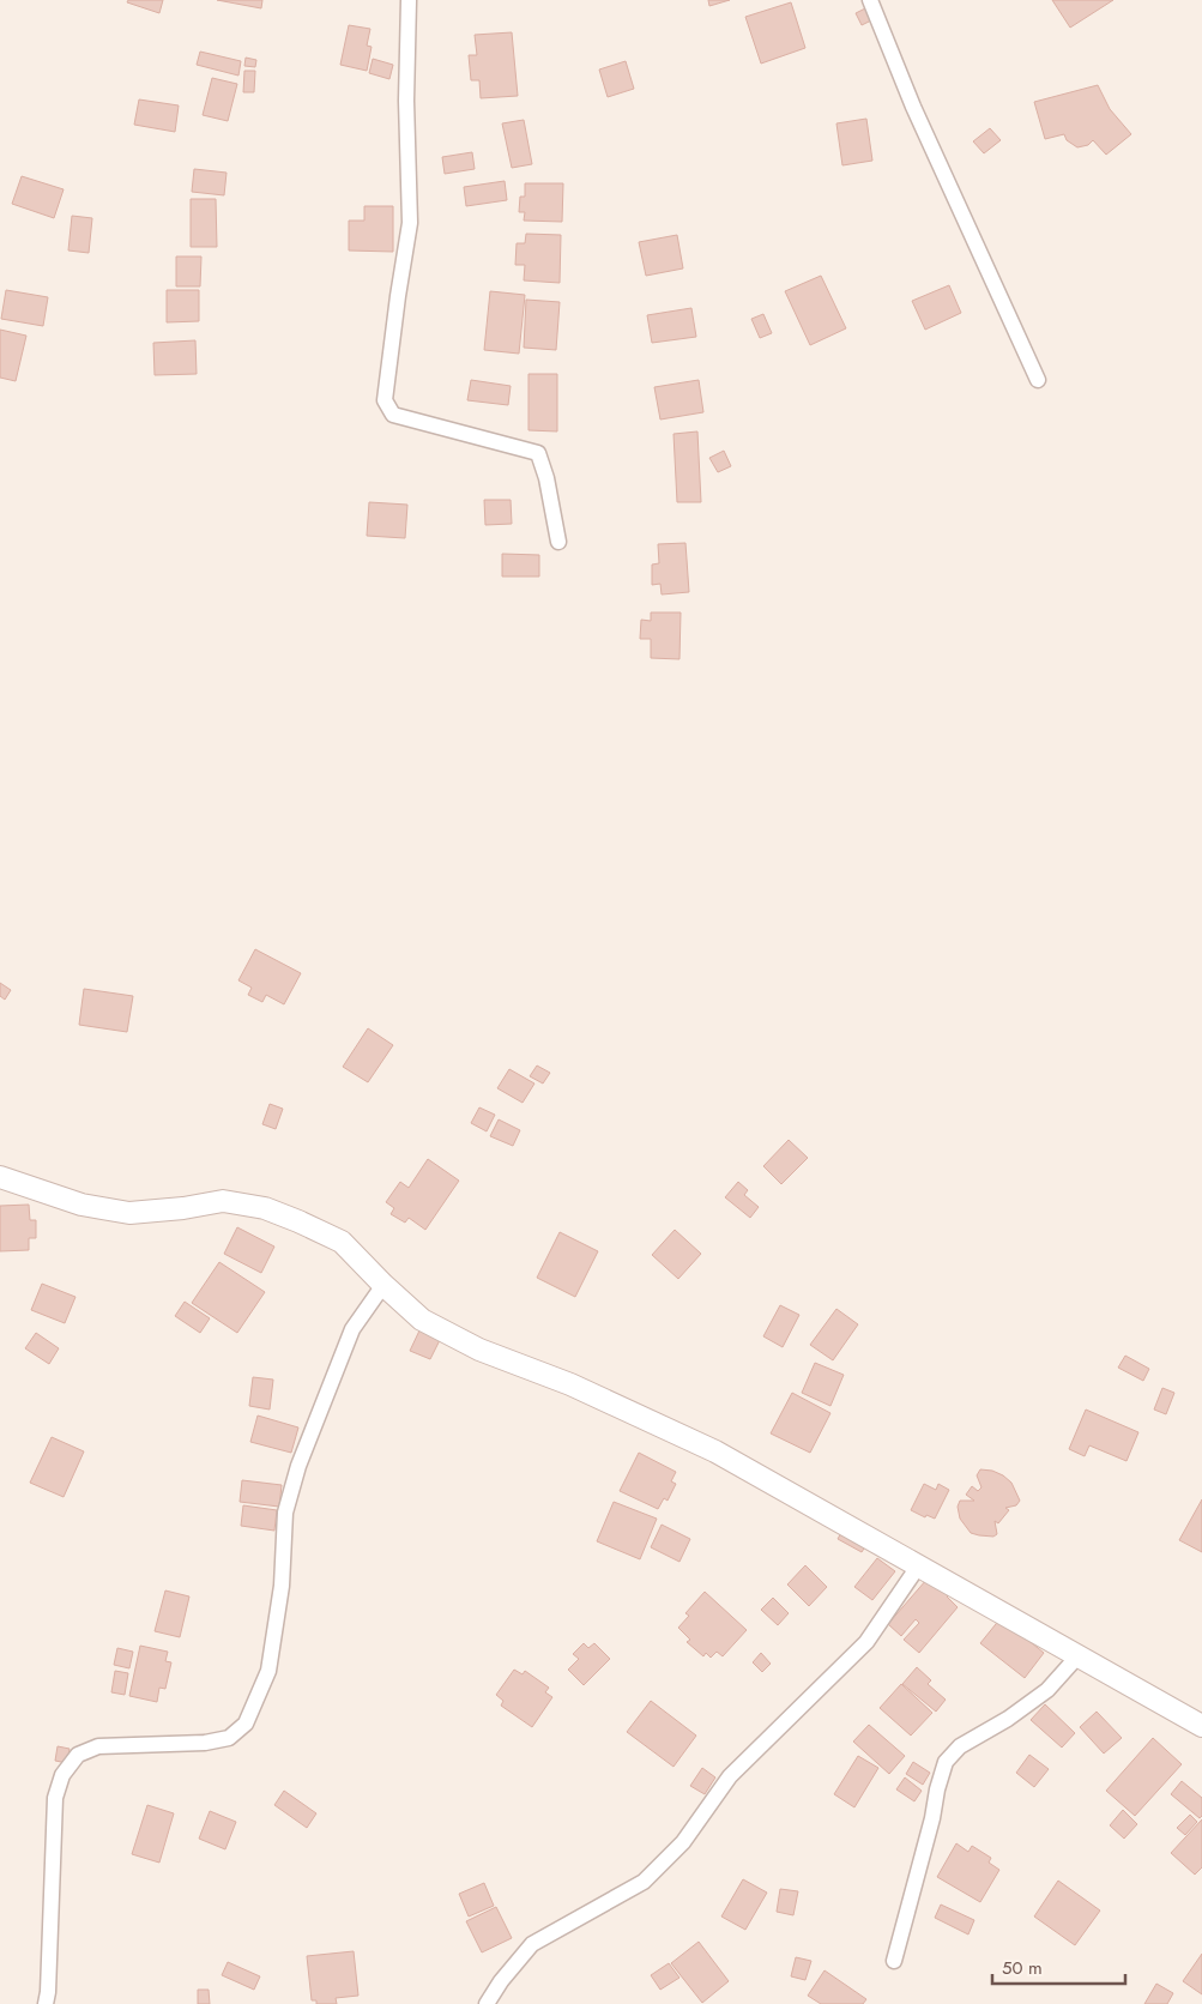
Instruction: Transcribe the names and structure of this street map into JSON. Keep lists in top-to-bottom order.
{
  "scale_bar": "50 m"
}
